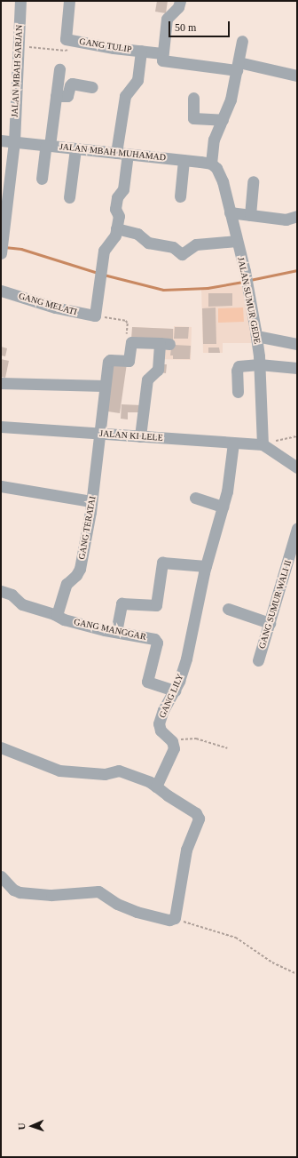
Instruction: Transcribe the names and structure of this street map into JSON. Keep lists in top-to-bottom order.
{
  "streets": {
    "street": [
      "GANG TULIP",
      "JALAN MBAH SARJAN",
      "JALAN MBAH MUHAMAD",
      "JALAN SUMUR GEDE",
      "GANG MELATI",
      "JALAN KI LELE",
      "GANG TERATAI",
      "GANG SUMUR WALI II",
      "GANG MANGGAR",
      "GANG LILY"
    ]
  },
  "crossings": [
    ["GANG TULIP", "JALAN MBAH MUHAMAD"],
    ["JALAN MBAH SARJAN", "JALAN MBAH MUHAMAD"],
    ["JALAN MBAH MUHAMAD", "JALAN SUMUR GEDE"],
    ["JALAN SUMUR GEDE", "JALAN KI LELE"],
    ["JALAN KI LELE", "GANG TERATAI"],
    ["JALAN KI LELE", "GANG LILY"],
    ["GANG TERATAI", "GANG MANGGAR"],
    ["GANG MANGGAR", "GANG LILY"]
  ],
  "scale_bar": "50 m",
  "north": "left"
}
